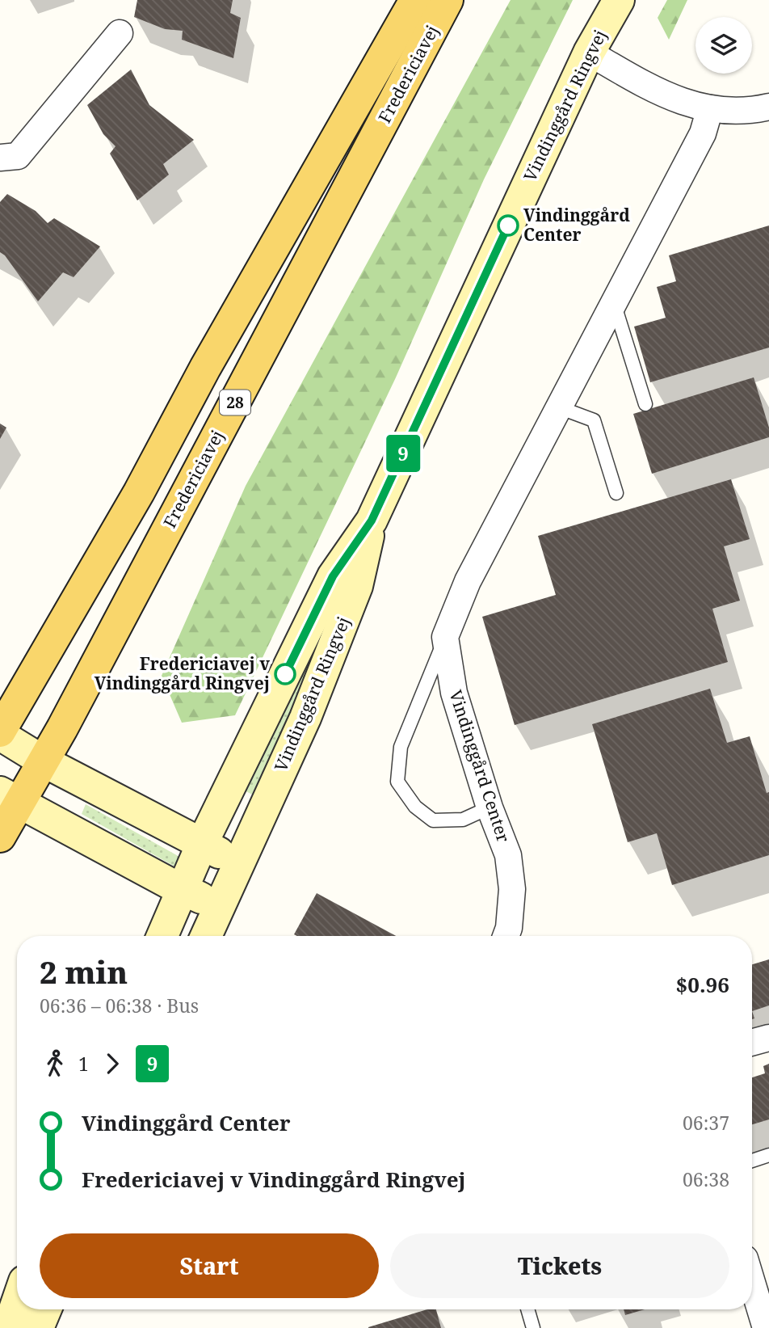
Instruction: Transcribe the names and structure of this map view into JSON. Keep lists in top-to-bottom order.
{
  "streets": {
    "main road": ["Fredericiavej", "28"],
    "street": ["Vindinggård Ringvej", "Vindinggård Center"]
  },
  "places": ["Vindinggård Center", "Fredericiavej v Vindinggård Ringvej"],
  "lines": ["bus line 9"],
  "page": {
    "on_map": "9",
    "heading": ["2 min", "06:36 – 06:38 · Bus", "$0.96"],
    "legs": ["1", "9"],
    "list": [
      {
        "name": "Vindinggård Center",
        "value": "06:37"
      },
      {
        "name": "Fredericiavej v Vindinggård Ringvej",
        "value": "06:38"
      }
    ],
    "buttons": ["Start", "Tickets"]
  }
}
